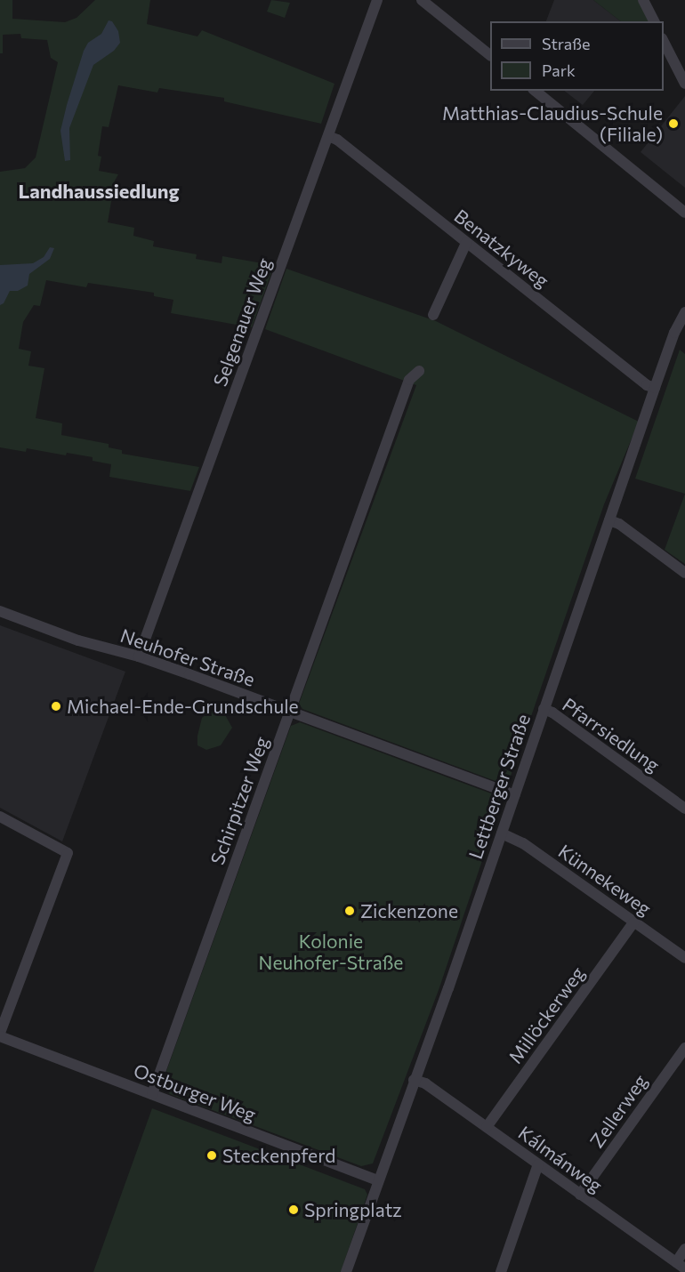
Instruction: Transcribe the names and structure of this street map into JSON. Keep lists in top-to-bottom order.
{
  "streets": {
    "street": [
      "Benatzkyweg",
      "Selgenauer Weg",
      "Neuhofer Straße",
      "Pfarrsiedlung",
      "Lettberger Straße",
      "Schirpitzer Weg",
      "Künnekeweg",
      "Millöckerweg",
      "Ostburger Weg",
      "Zellerweg",
      "Kálmánweg"
    ]
  },
  "crossings": [
    ["Benatzkyweg", "Selgenauer Weg"],
    ["Benatzkyweg", "Lettberger Straße"],
    ["Selgenauer Weg", "Neuhofer Straße"],
    ["Neuhofer Straße", "Lettberger Straße"],
    ["Neuhofer Straße", "Schirpitzer Weg"],
    ["Pfarrsiedlung", "Lettberger Straße"],
    ["Lettberger Straße", "Künnekeweg"],
    ["Lettberger Straße", "Ostburger Weg"],
    ["Lettberger Straße", "Kálmánweg"],
    ["Schirpitzer Weg", "Ostburger Weg"],
    ["Künnekeweg", "Millöckerweg"],
    ["Millöckerweg", "Kálmánweg"],
    ["Zellerweg", "Kálmánweg"]
  ],
  "districts": ["Landhaussiedlung"],
  "parks": ["Kolonie Neuhofer-Straße"],
  "places": [
    "Matthias-Claudius-Schule (Filiale)",
    "Michael-Ende-Grundschule",
    "Zickenzone",
    "Steckenpferd",
    "Springplatz"
  ],
  "legend": ["Straße", "Park"]
}
